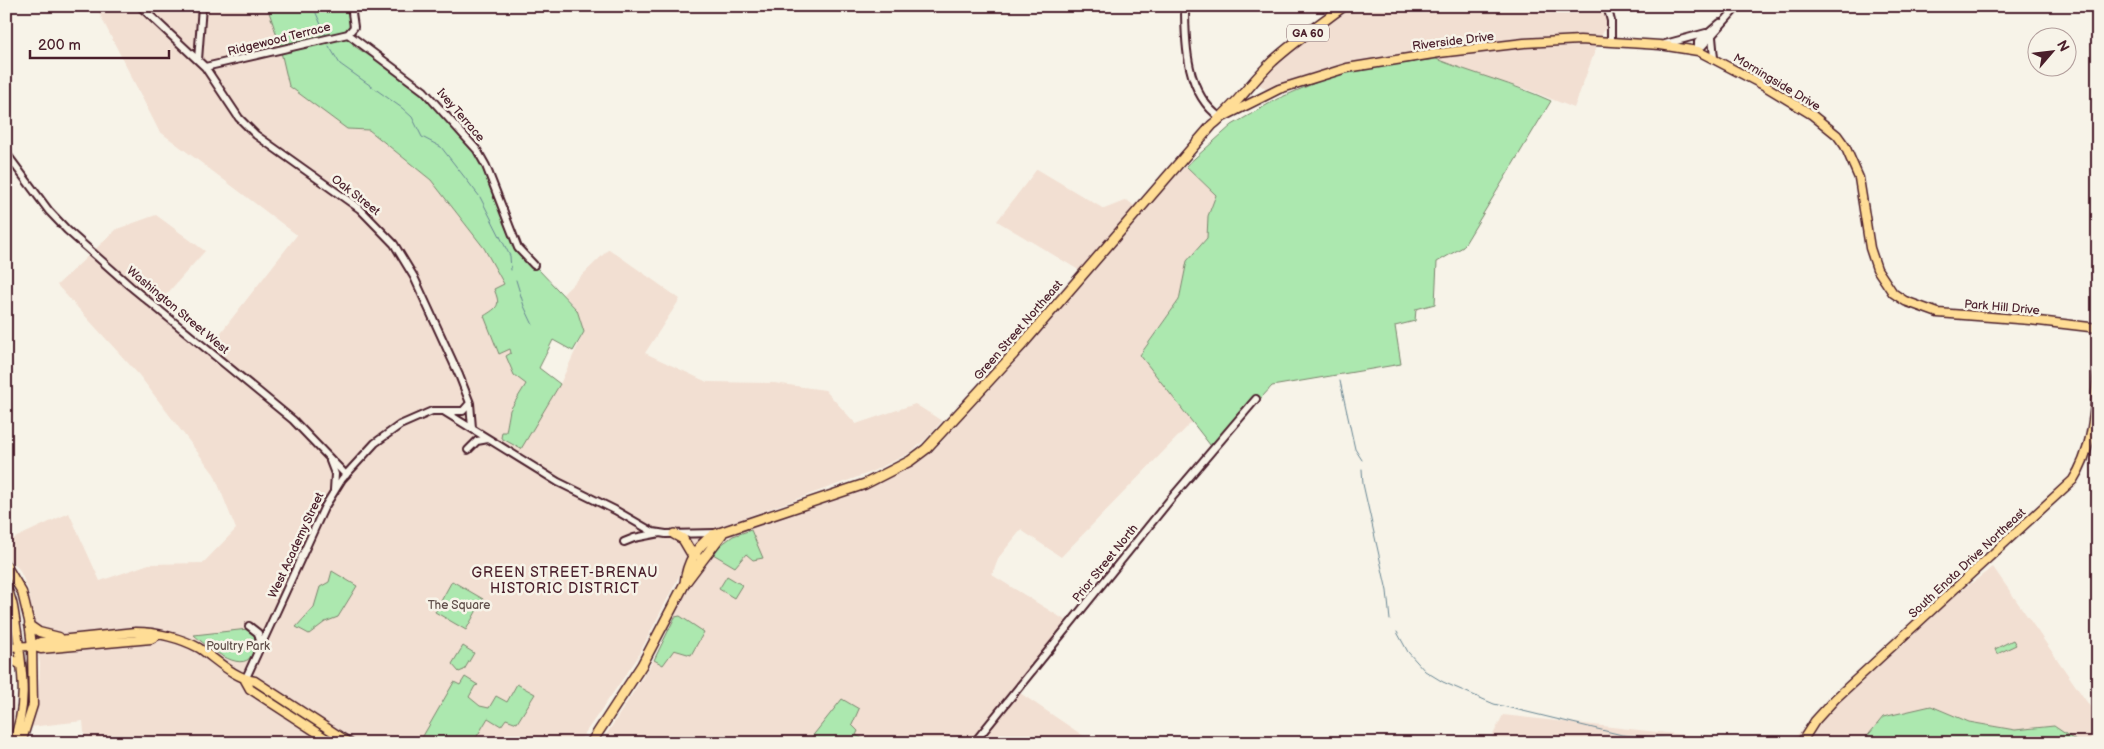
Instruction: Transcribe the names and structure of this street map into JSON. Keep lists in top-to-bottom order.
{
  "streets": {
    "highway": ["GA 60", "Green Street Northeast"],
    "main road": [
      "Riverside Drive",
      "Morningside Drive",
      "Park Hill Drive",
      "South Enota Drive Northeast"
    ],
    "street": [
      "Ridgewood Terrace",
      "Ivey Terrace",
      "Oak Street",
      "Washington Street West",
      "West Academy Street",
      "Prior Street North"
    ]
  },
  "crossings": [
    ["Ridgewood Terrace", "Ivey Terrace"],
    ["Ridgewood Terrace", "Oak Street"],
    ["Riverside Drive", "Morningside Drive"],
    ["Riverside Drive", "Green Street Northeast"],
    ["Morningside Drive", "Park Hill Drive"],
    ["Oak Street", "West Academy Street"],
    ["Washington Street West", "West Academy Street"]
  ],
  "districts": ["GREEN STREET-BRENAU HISTORIC DISTRICT"],
  "parks": ["The Square", "Poultry Park"],
  "scale_bar": "200 m",
  "north": "top right"
}
